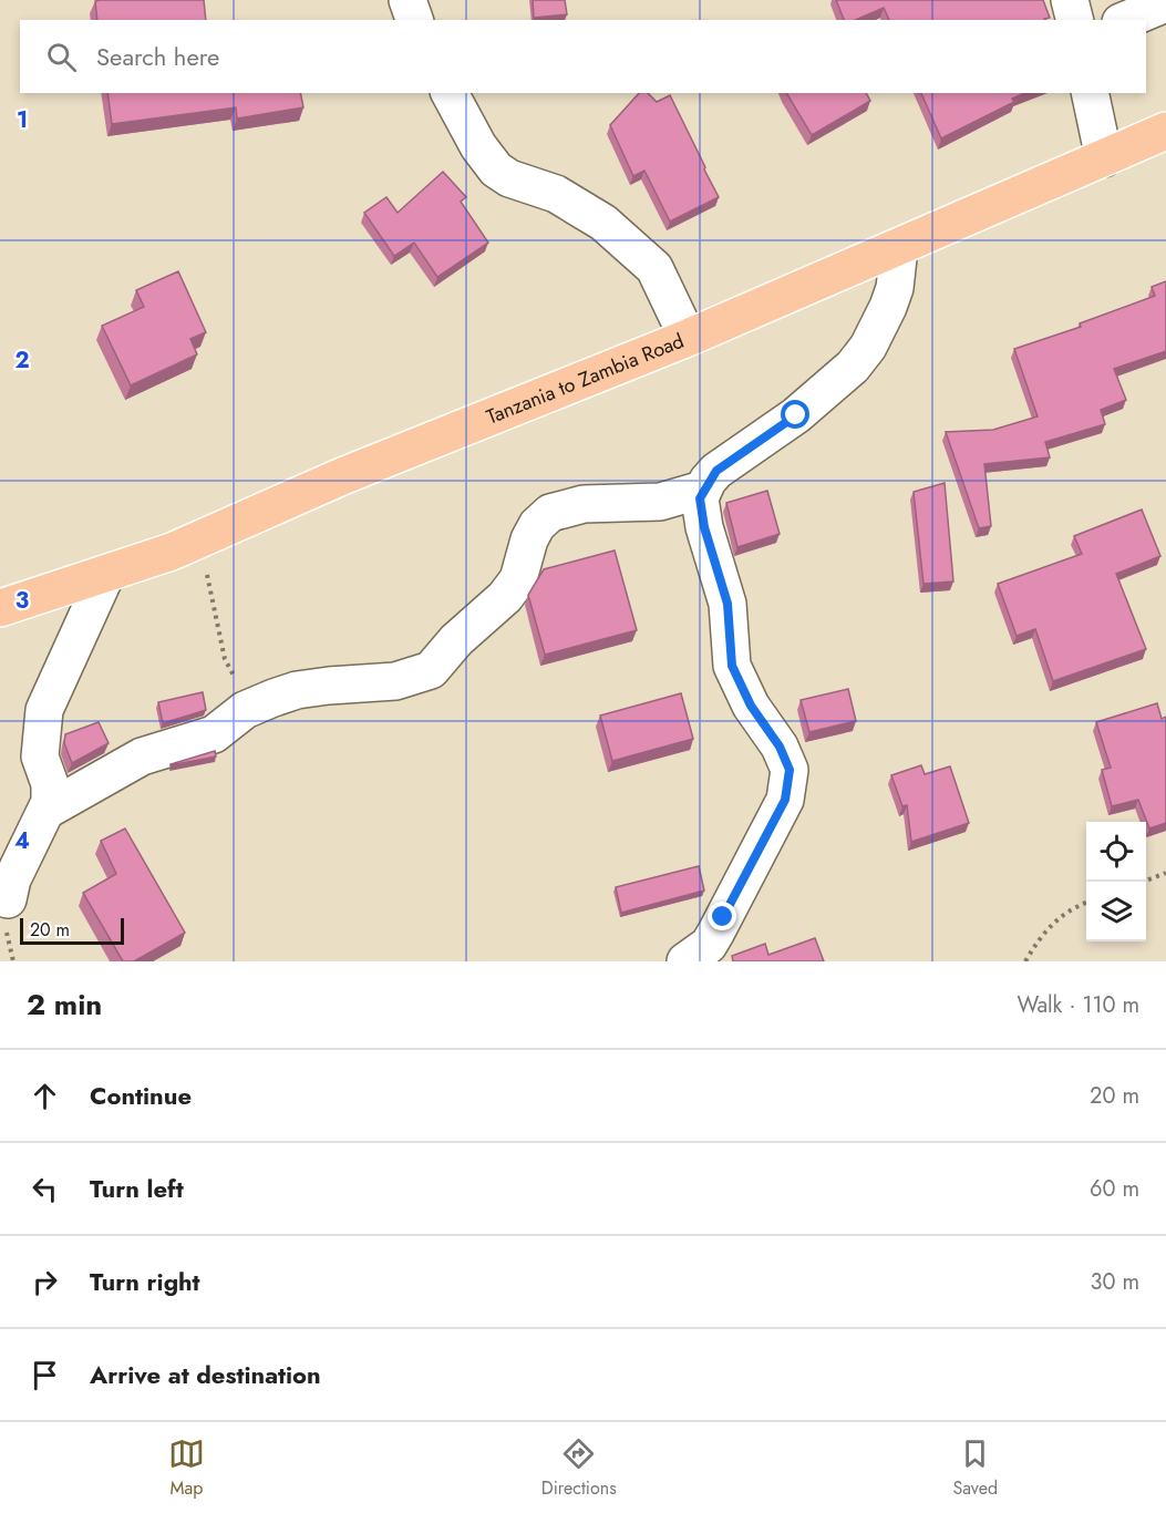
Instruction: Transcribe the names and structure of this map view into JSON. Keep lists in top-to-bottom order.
{
  "streets": {
    "highway": ["Tanzania to Zambia Road"]
  },
  "scale_bar": "20 m",
  "page": {
    "search": "Search here",
    "scale": "20 m",
    "heading": ["2 min", "Walk · 110 m"],
    "list": [
      ["Continue", "20 m"],
      ["Turn left", "60 m"],
      ["Turn right", "30 m"],
      "Arrive at destination"
    ],
    "nav": ["Map", "Directions", "Saved"]
  },
  "grid": {
    "rows": [
      "1",
      "2",
      "3",
      "4"
    ]
  }
}
